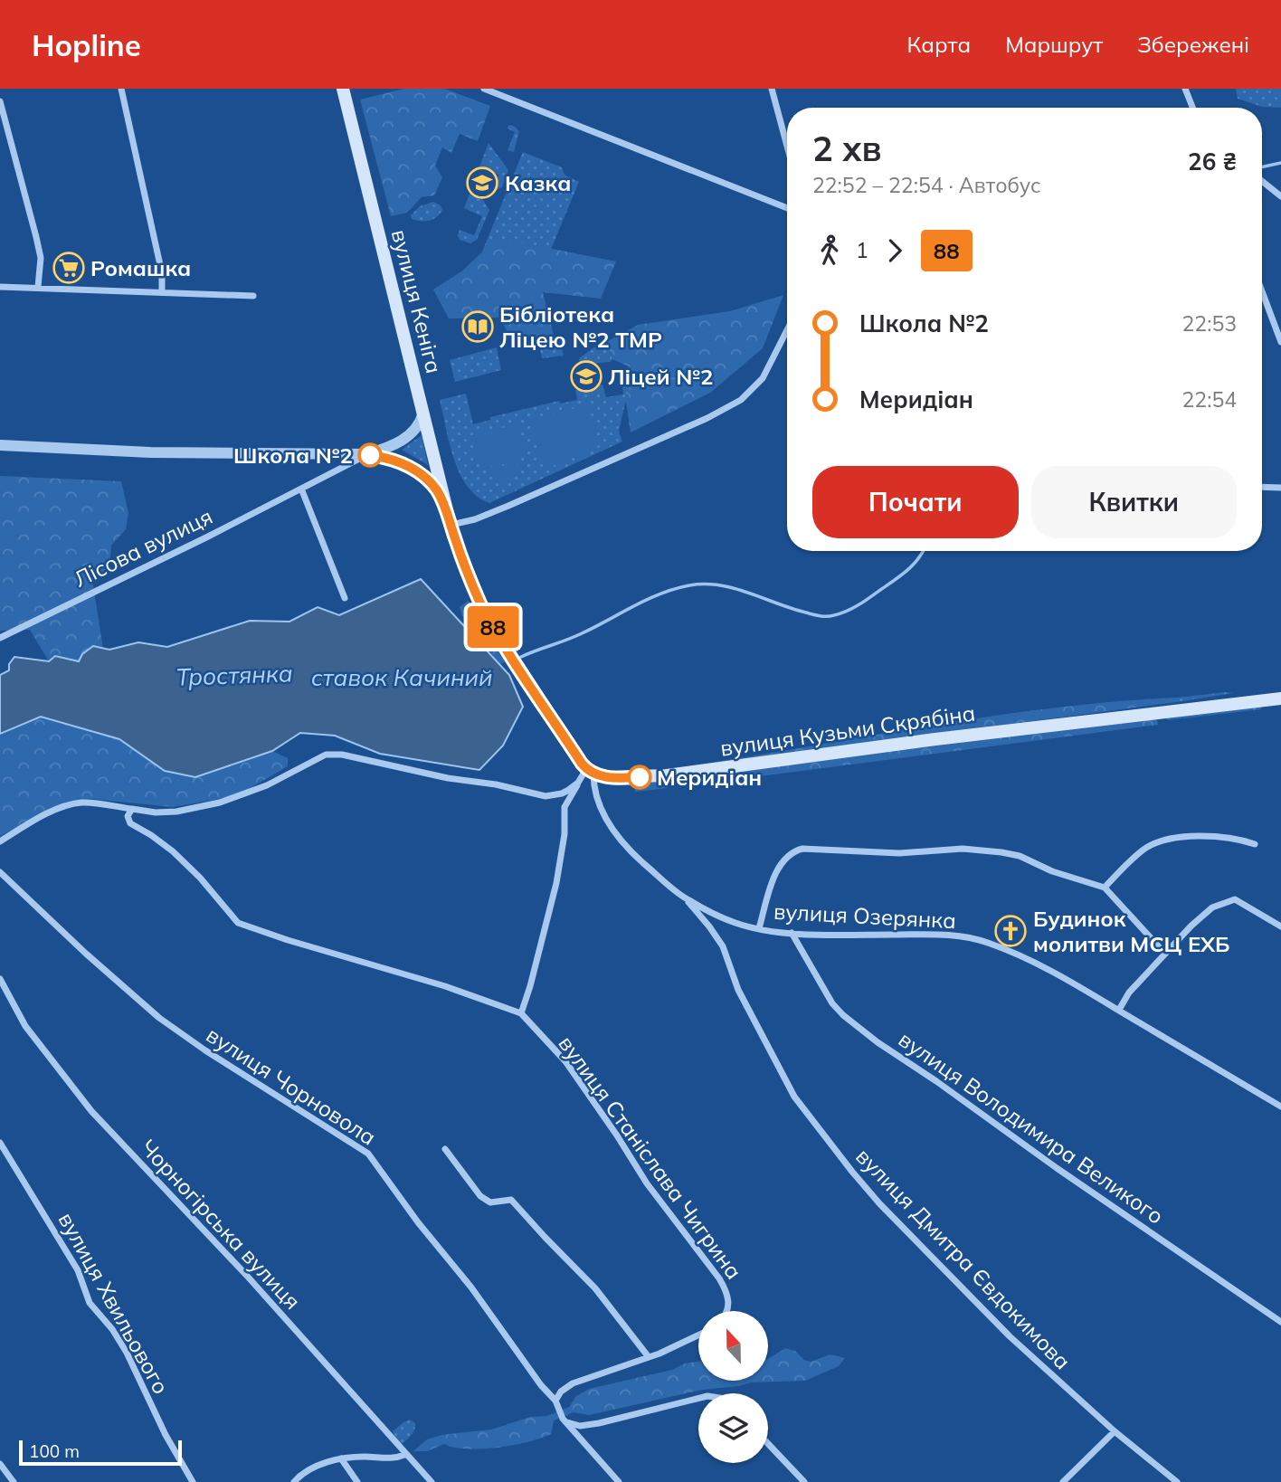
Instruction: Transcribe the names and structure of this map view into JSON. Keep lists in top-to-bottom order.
{
  "streets": {
    "main road": ["вулиця Кеніга", "вулиця Кузьми Скрябіна"],
    "street": [
      "Лісова вулиця",
      "вулиця Озерянка",
      "вулиця Чорновола",
      "вулиця Володимира Великого",
      "вулиця Станіслава Чигрина",
      "Чорногірська вулиця",
      "вулиця Дмитра Євдокимова",
      "вулиця Хвильового"
    ]
  },
  "crossings": [
    ["вулиця Кузьми Скрябіна", "вулиця Озерянка"],
    ["вулиця Озерянка", "вулиця Володимира Великого"],
    ["вулиця Озерянка", "вулиця Дмитра Євдокимова"]
  ],
  "water": ["Тростянка", "ставок Качиний"],
  "places": {
    "school or university": ["Казка", "Ліцей №2"],
    "supermarket": ["Ромашка"],
    "library": ["Бібліотека Ліцею №2 ТМР"],
    "other": ["Школа №2", "Меридіан"],
    "church": ["Будинок молитви МСЦ ЕХБ"]
  },
  "lines": ["bus line 88"],
  "scale_bar": "100 m",
  "north": "top",
  "page": {
    "header": "Hopline",
    "nav": ["Карта", "Маршрут", "Збережені"],
    "on_map": "88",
    "heading": ["2 хв", "22:52 – 22:54 · Автобус", "26 ₴"],
    "legs": ["1", "88"],
    "list": [
      {
        "name": "Школа №2",
        "value": "22:53"
      },
      {
        "name": "Меридіан",
        "value": "22:54"
      }
    ],
    "buttons": ["Почати", "Квитки"],
    "scale": "100 m"
  }
}
